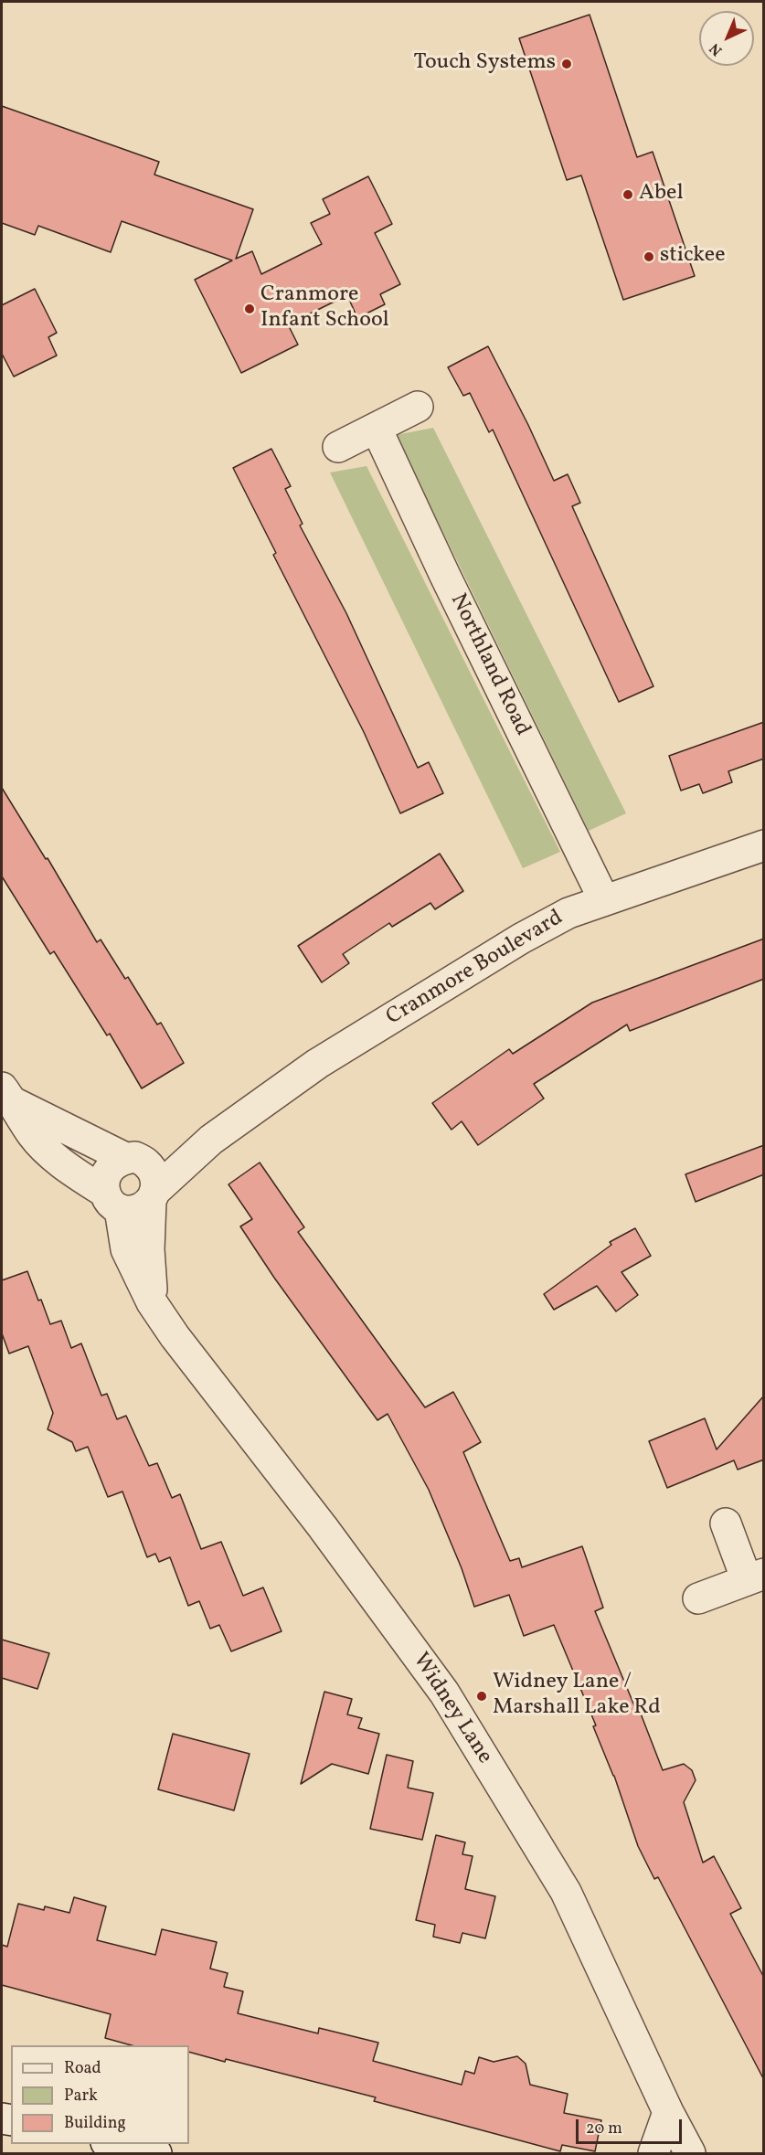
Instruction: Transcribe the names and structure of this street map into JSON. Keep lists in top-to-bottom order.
{
  "streets": {
    "street": ["Northland Road", "Cranmore Boulevard", "Widney Lane"]
  },
  "crossings": [
    ["Northland Road", "Cranmore Boulevard"],
    ["Cranmore Boulevard", "Widney Lane"]
  ],
  "places": [
    "Touch Systems",
    "Abel",
    "stickee",
    "Cranmore Infant School",
    "Widney Lane / Marshall Lake Rd"
  ],
  "legend": ["Road", "Park", "Building"],
  "scale_bar": "20 m",
  "north": "bottom left"
}
